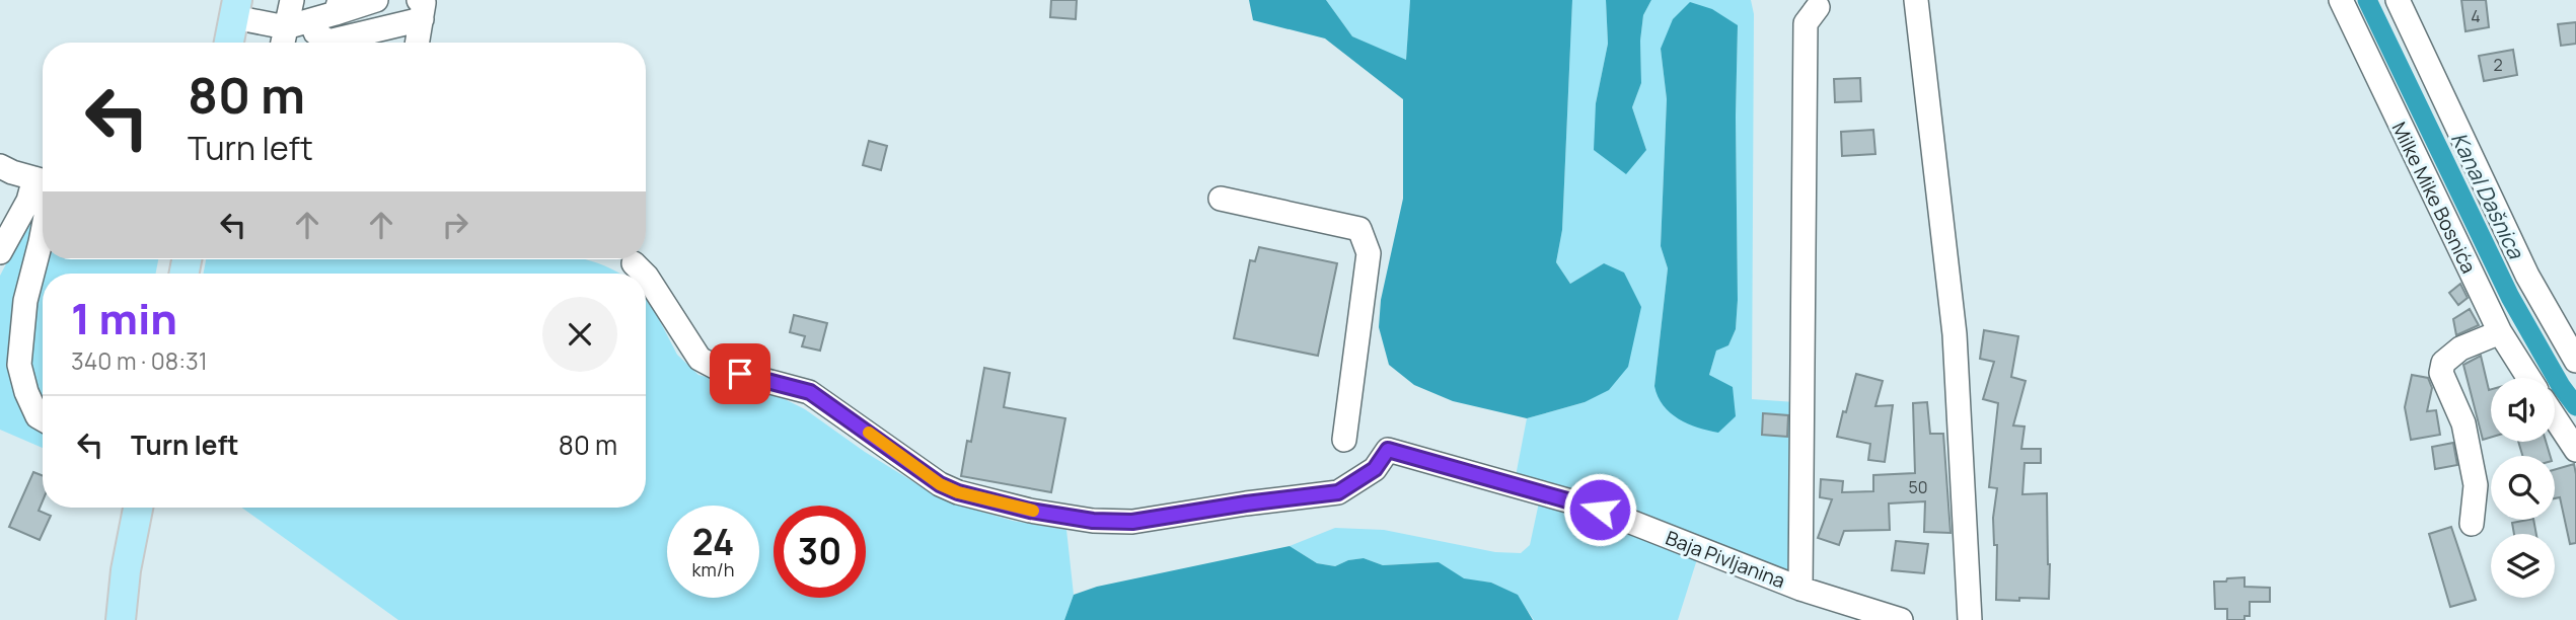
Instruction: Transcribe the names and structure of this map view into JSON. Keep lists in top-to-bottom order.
{
  "streets": {
    "street": ["Milke Mike Bosnića", "Baja Pivljanina"]
  },
  "water": ["Kanal Dašnica"],
  "house_numbers": ["4", "2", "50"],
  "page": {
    "turn": ["80 m", "Turn left"],
    "heading": ["1 min", "340 m · 08:31"],
    "list": [
      {
        "name": "Turn left",
        "value": "80 m"
      }
    ],
    "speed": "24 km/h",
    "limit": "30"
  }
}
